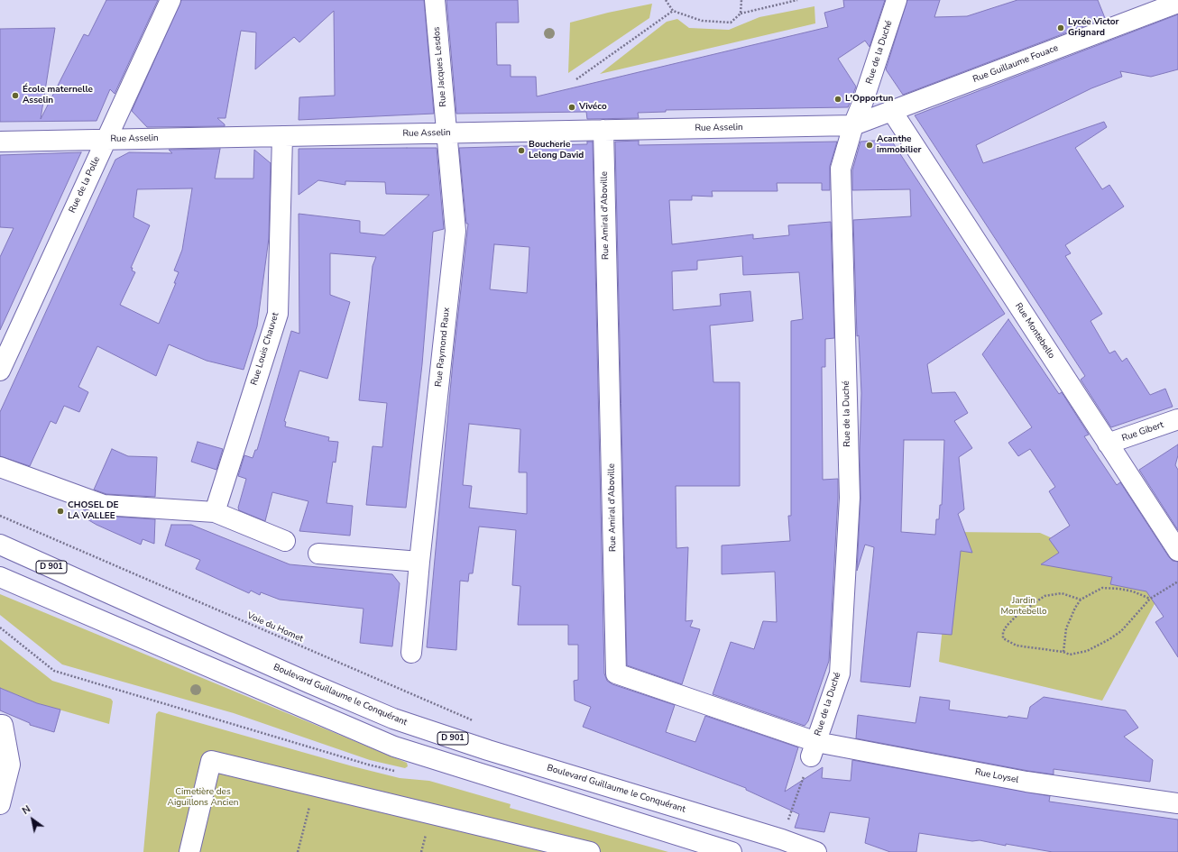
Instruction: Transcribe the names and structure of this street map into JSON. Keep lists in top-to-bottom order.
{
  "streets": {
    "street": [
      "Rue de la Duché",
      "Rue Guillaume Fouace",
      "Rue Jacques Lesdos",
      "Rue Asselin",
      "Rue de la Polle",
      "Rue Amiral d'Aboville",
      "Rue Montebello",
      "Rue Raymond Raux",
      "Rue Louis Chauvet",
      "Rue Gibert",
      "D 901",
      "Boulevard Guillaume le Conquérant",
      "Rue Loysel"
    ],
    "path": ["Voie du Homet"]
  },
  "crossings": [
    ["Rue de la Duché", "Rue Guillaume Fouace"],
    ["Rue de la Duché", "Rue Asselin"],
    ["Rue de la Duché", "Rue Amiral d'Aboville"],
    ["Rue de la Duché", "Rue Loysel"],
    ["Rue Guillaume Fouace", "Rue Asselin"],
    ["Rue Guillaume Fouace", "Rue Montebello"],
    ["Rue Jacques Lesdos", "Rue Asselin"],
    ["Rue Jacques Lesdos", "Rue Raymond Raux"],
    ["Rue Asselin", "Rue de la Polle"],
    ["Rue Asselin", "Rue Amiral d'Aboville"],
    ["Rue Asselin", "Rue Raymond Raux"],
    ["Rue Asselin", "Rue Louis Chauvet"],
    ["Rue Amiral d'Aboville", "Rue Loysel"],
    ["Rue Montebello", "Rue Gibert"]
  ],
  "parks": ["Jardin Montebello", "Cimetière des Aiguillons Ancien"],
  "places": [
    "Lycée Victor Grignard",
    "École maternelle Asselin",
    "L'Opportun",
    "Vivéco",
    "Acanthe immobilier",
    "Boucherie Lelong David",
    "CHOSEL DE LA VALLEE"
  ],
  "north": "top left"
}
